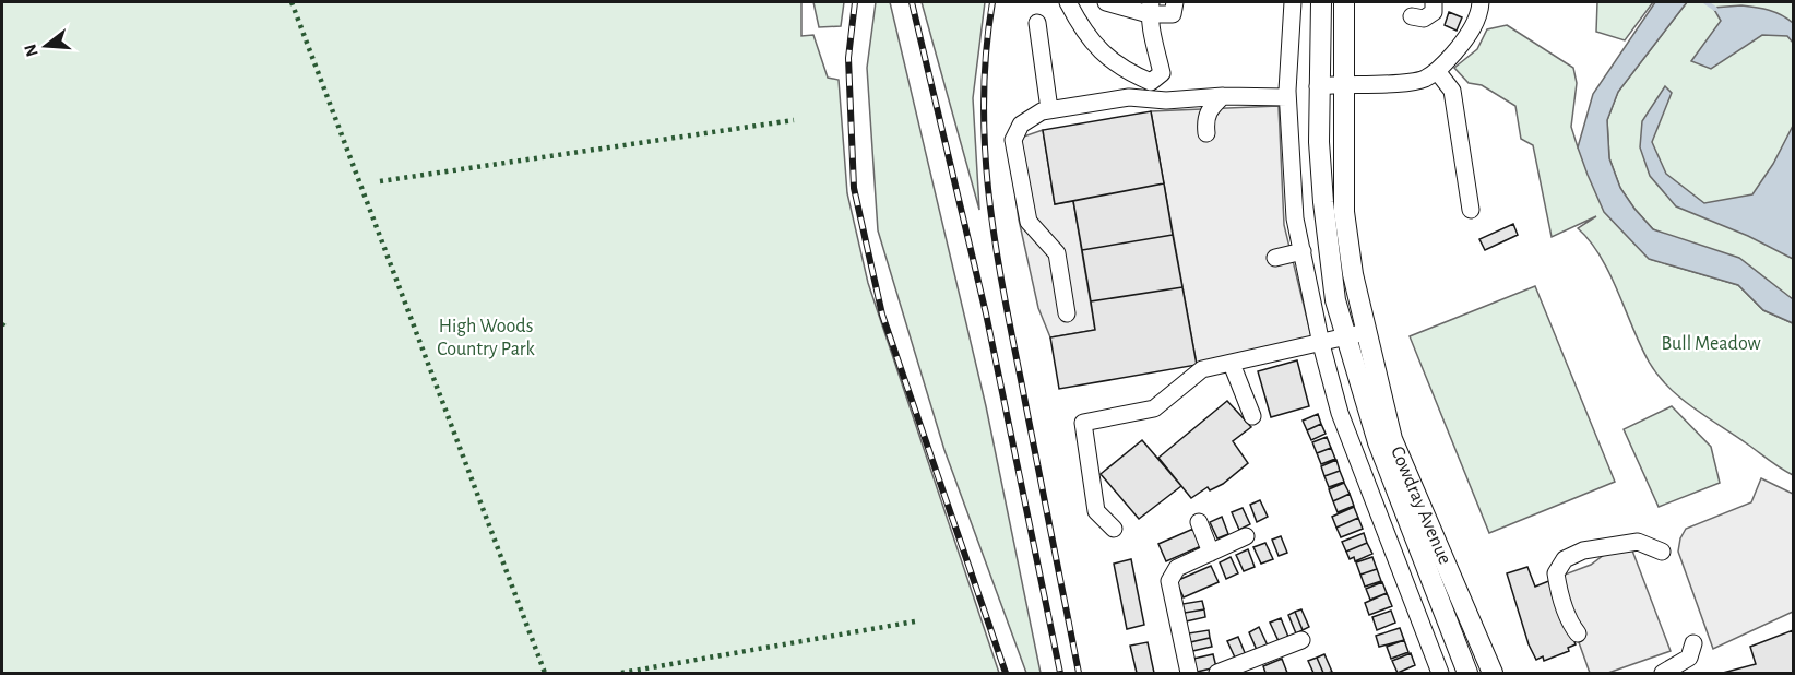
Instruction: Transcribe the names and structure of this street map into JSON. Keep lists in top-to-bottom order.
{
  "streets": {
    "main road": ["Cowdray Avenue"]
  },
  "parks": ["High Woods Country Park", "Bull Meadow"],
  "north": "left"
}
